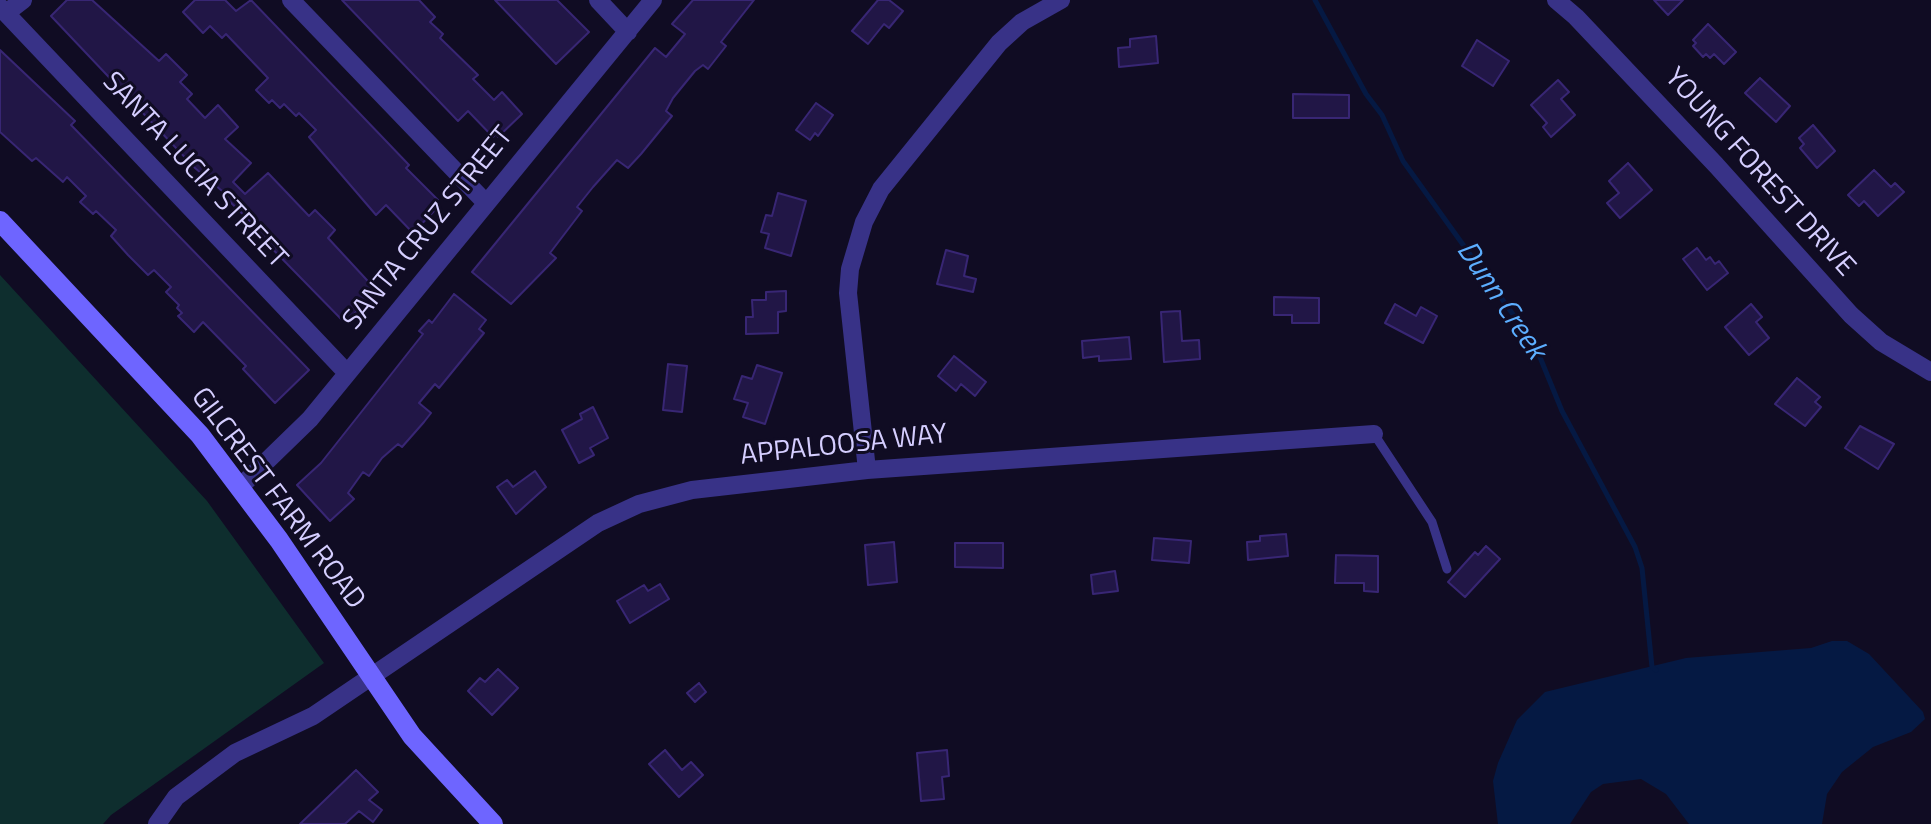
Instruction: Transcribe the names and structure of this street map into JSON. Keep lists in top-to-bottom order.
{
  "streets": {
    "main road": ["GILCREST FARM ROAD"],
    "street": [
      "SANTA LUCIA STREET",
      "YOUNG FOREST DRIVE",
      "SANTA CRUZ STREET",
      "APPALOOSA WAY"
    ]
  },
  "crossings": [
    ["SANTA LUCIA STREET", "SANTA CRUZ STREET"],
    ["SANTA CRUZ STREET", "GILCREST FARM ROAD"],
    ["APPALOOSA WAY", "GILCREST FARM ROAD"]
  ],
  "water": ["Dunn Creek"]
}
